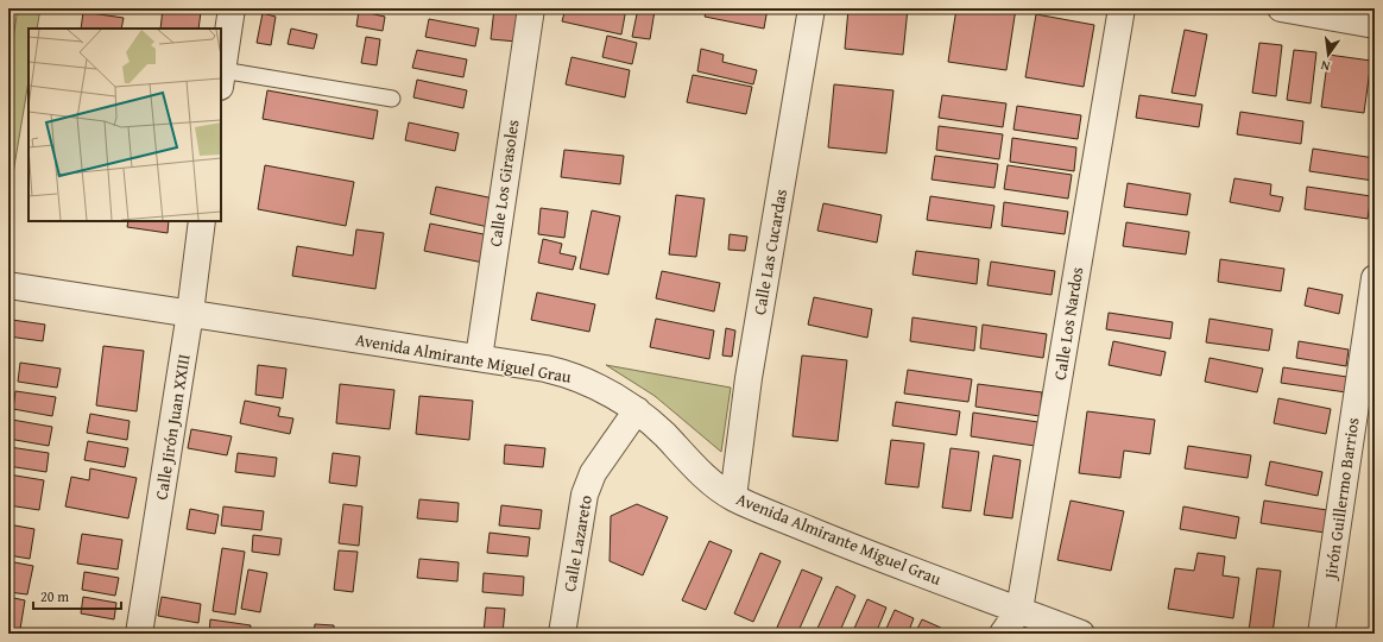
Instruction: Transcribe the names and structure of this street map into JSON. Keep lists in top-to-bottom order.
{
  "streets": {
    "street": [
      "Calle Los Girasoles",
      "Calle Las Cucardas",
      "Calle Los Nardos",
      "Avenida Almirante Miguel Grau",
      "Calle Jirón Juan XXIII",
      "Jirón Guillermo Barrios",
      "Calle Lazareto"
    ]
  },
  "crossings": [
    ["Calle Los Girasoles", "Avenida Almirante Miguel Grau"],
    ["Calle Las Cucardas", "Avenida Almirante Miguel Grau"],
    ["Calle Los Nardos", "Avenida Almirante Miguel Grau"],
    ["Avenida Almirante Miguel Grau", "Calle Jirón Juan XXIII"],
    ["Avenida Almirante Miguel Grau", "Calle Lazareto"]
  ],
  "scale_bar": "20 m",
  "north": "bottom"
}
